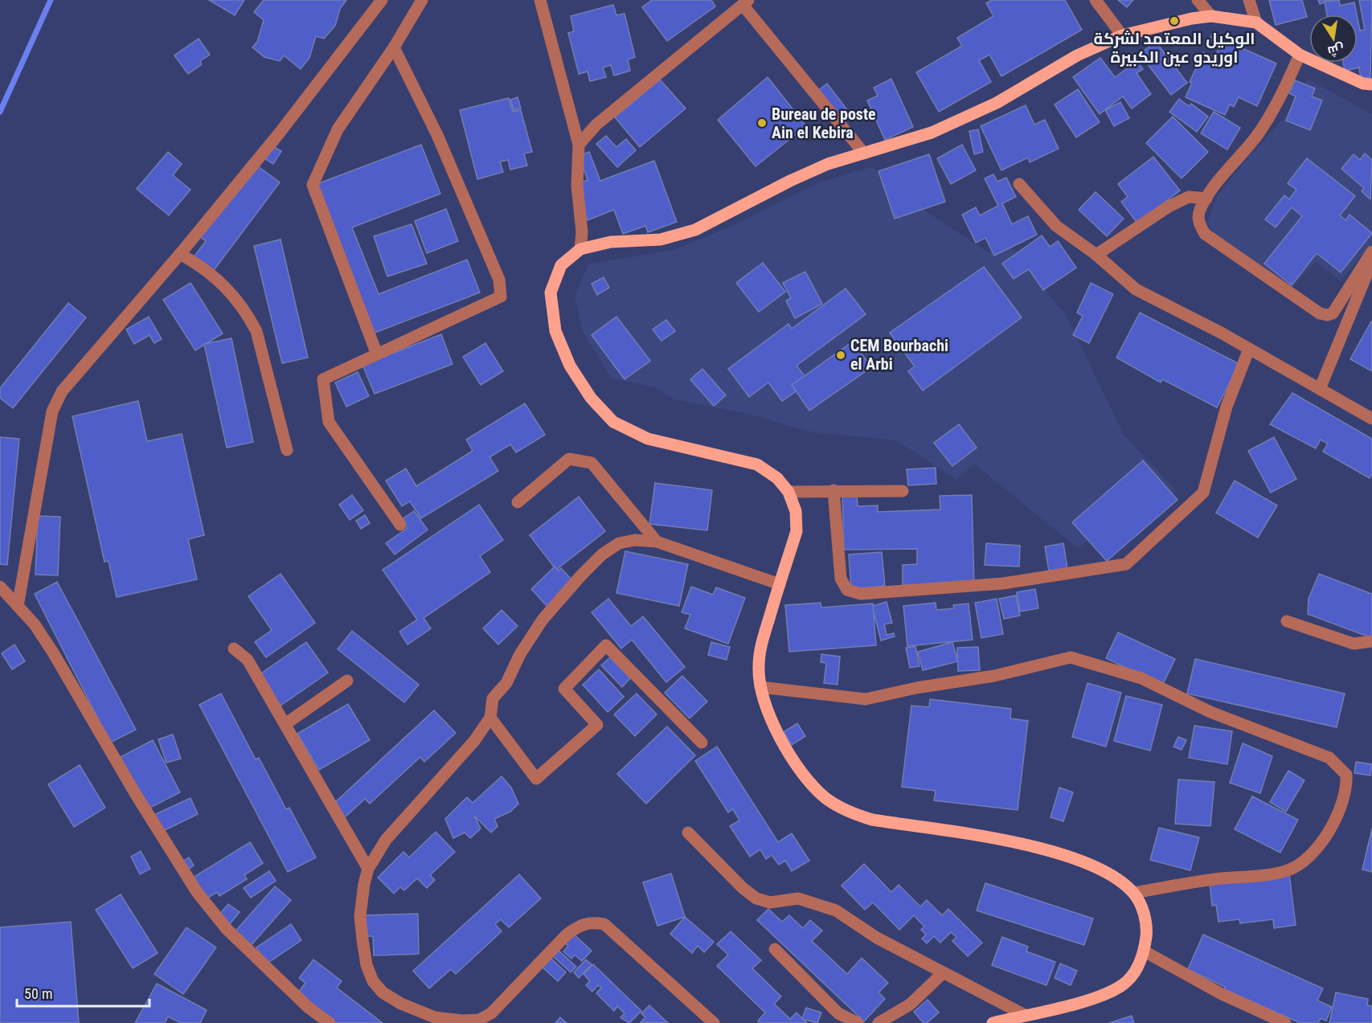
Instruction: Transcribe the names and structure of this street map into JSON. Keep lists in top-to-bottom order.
{
  "places": ["الوكيل المعتمد لشركة اوريدو عين الكبيرة", "Bureau de poste Ain el Kebira", "CEM Bourbachi el Arbi"],
  "scale_bar": "50 m",
  "north": "bottom"
}
